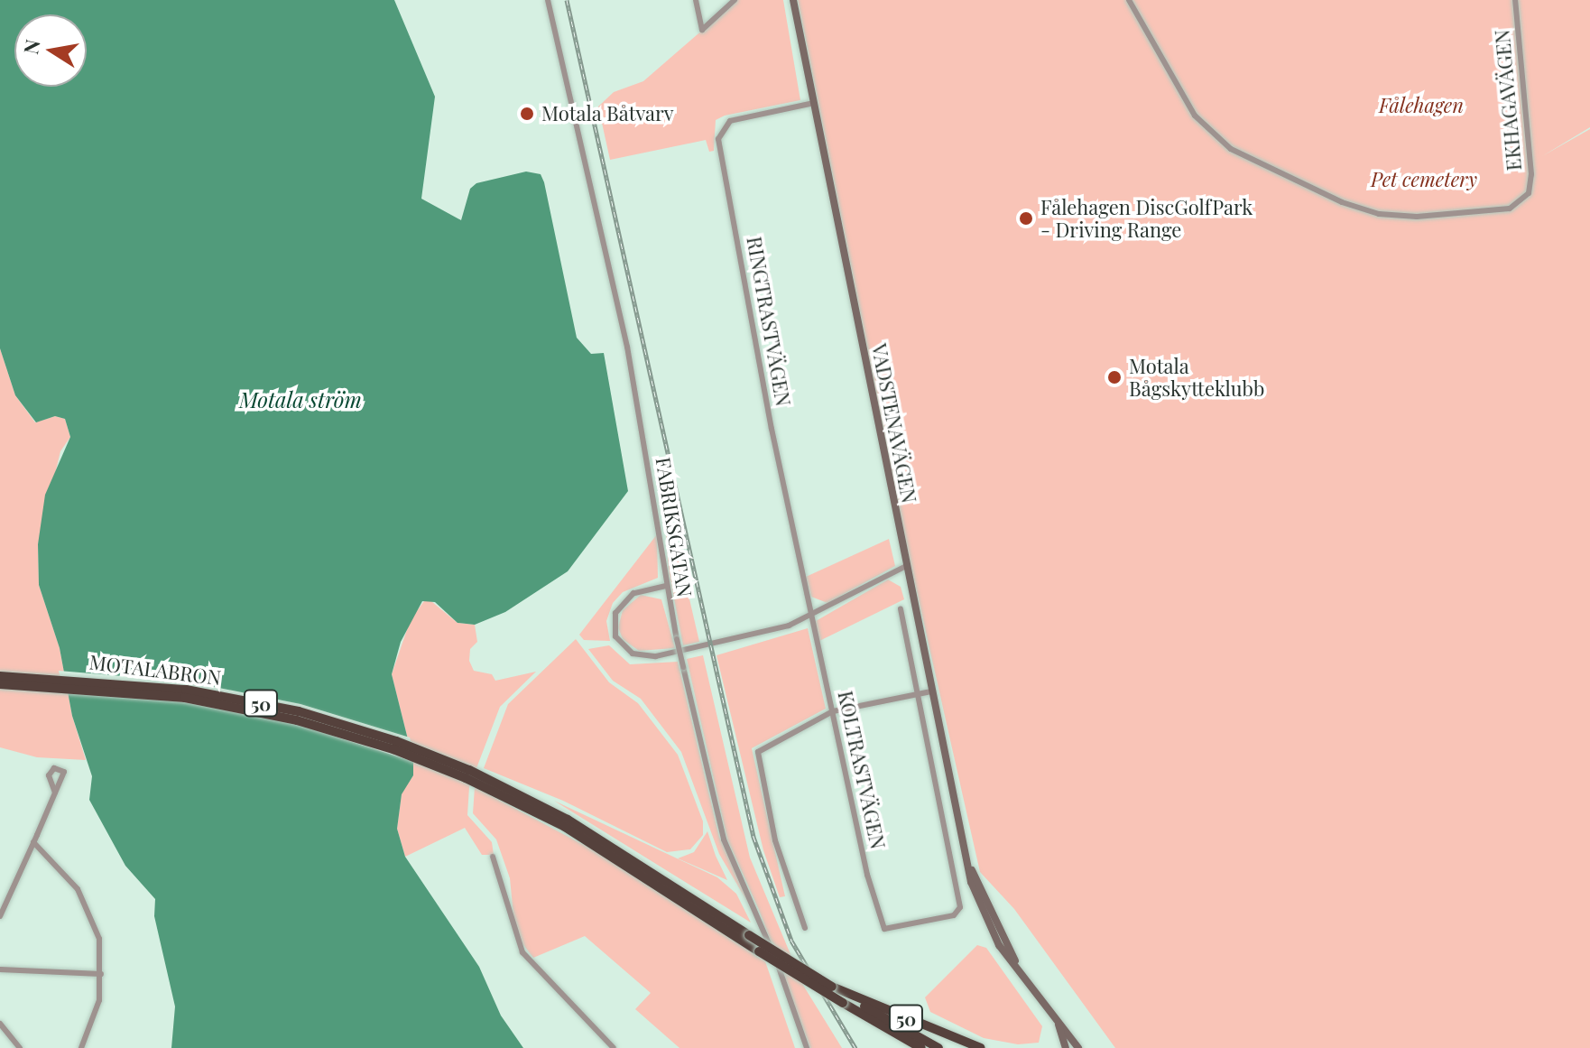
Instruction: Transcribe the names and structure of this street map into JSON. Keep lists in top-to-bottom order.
{
  "streets": {
    "highway": ["MOTALABRON", "50"],
    "main road": ["VADSTENAVÄGEN"],
    "street": [
      "EKHAGAVÄGEN",
      "RINGTRASTVÄGEN",
      "FABRIKSGATAN",
      "KOLTRASTVÄGEN"
    ]
  },
  "crossings": [
    ["RINGTRASTVÄGEN", "VADSTENAVÄGEN"],
    ["RINGTRASTVÄGEN", "KOLTRASTVÄGEN"],
    ["MOTALABRON", "50"]
  ],
  "water": ["Motala ström"],
  "parks": ["Fålehagen", "Pet cemetery"],
  "places": ["Motala Båtvarv", "Fålehagen DiscGolfPark - Driving Range", "Motala Bågskytteklubb"],
  "north": "left"
}
